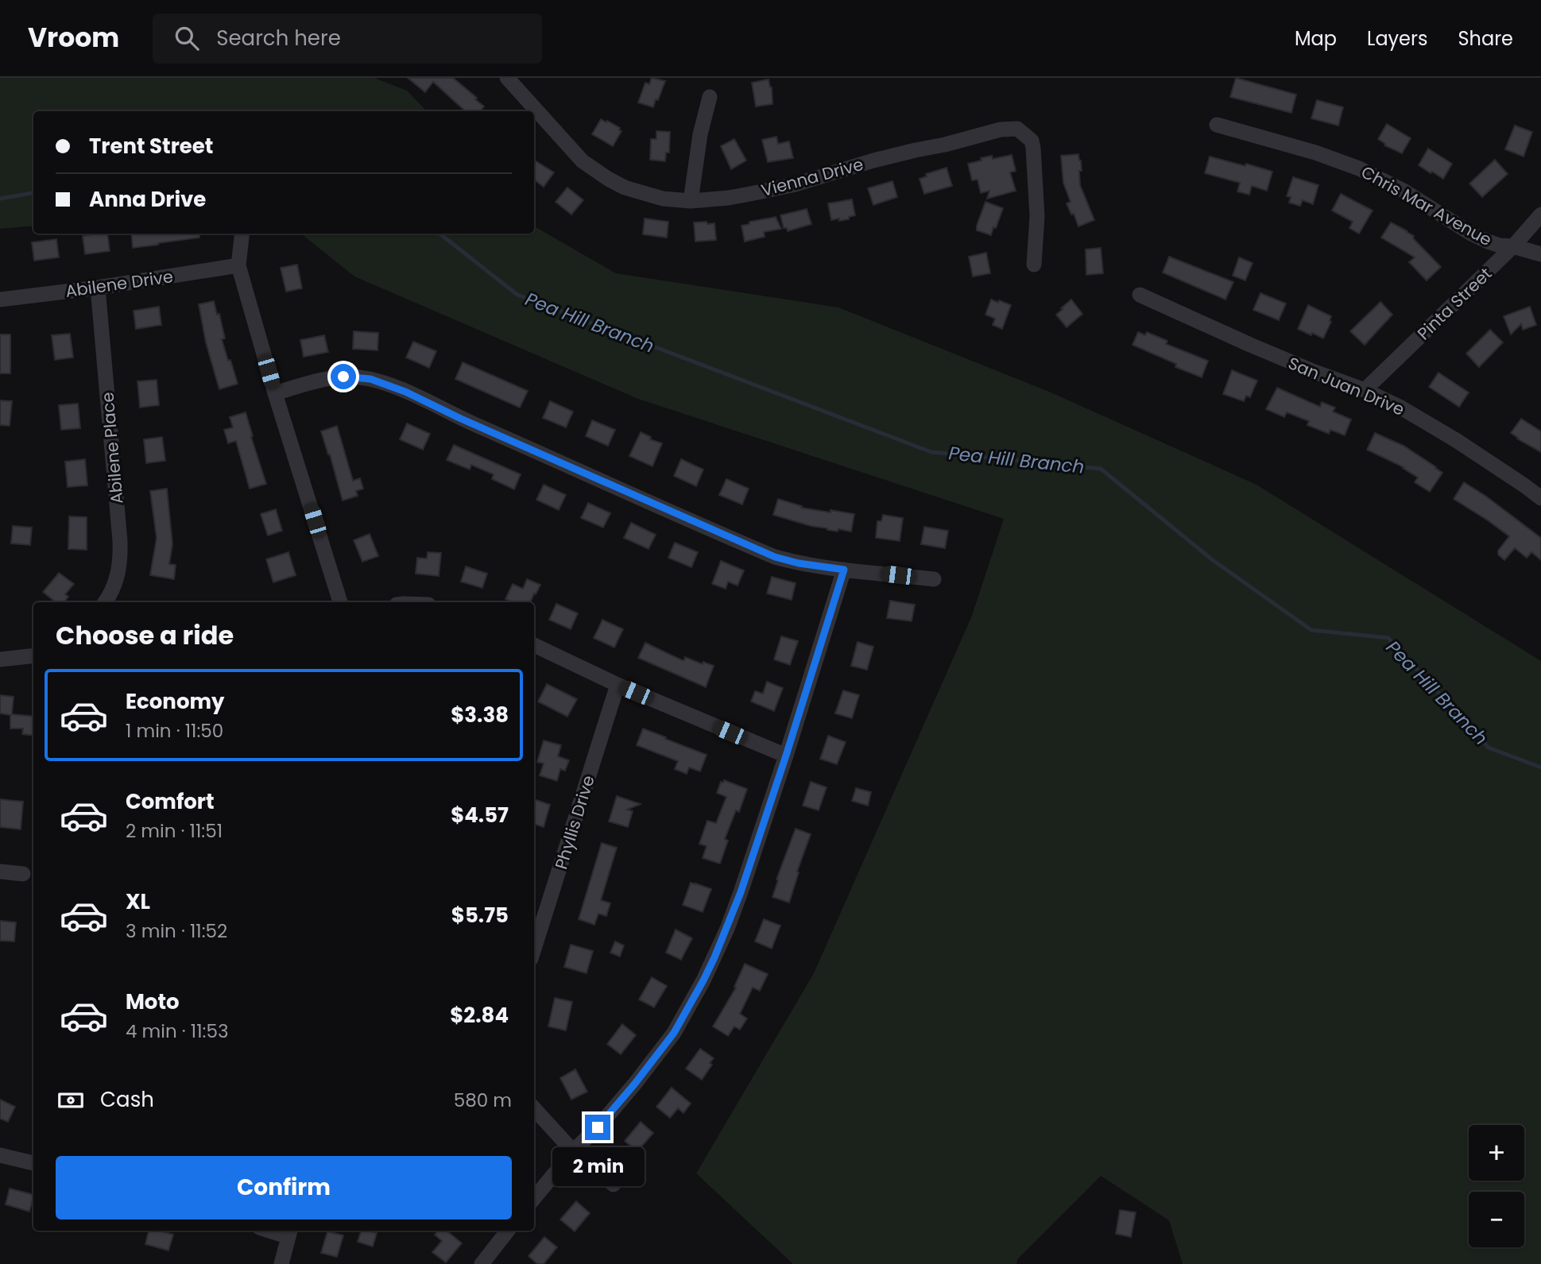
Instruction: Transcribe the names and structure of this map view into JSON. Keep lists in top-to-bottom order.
{
  "streets": {
    "street": [
      "Vienna Drive",
      "Chris Mar Avenue",
      "Abilene Drive",
      "Pinta Street",
      "San Juan Drive",
      "Abilene Place",
      "Phyllis Drive"
    ]
  },
  "crossings": [
    ["Chris Mar Avenue", "Pinta Street"],
    ["Abilene Drive", "Abilene Place"],
    ["Pinta Street", "San Juan Drive"]
  ],
  "water": ["Pea Hill Branch"],
  "page": {
    "header": "Vroom",
    "search": "Search here",
    "nav": ["Map", "Layers", "Share"],
    "banner": ["Trent Street", "Anna Drive"],
    "heading": "Choose a ride",
    "list": [
      {
        "name": "Economy",
        "note": "1 min · 11:50",
        "value": "$3.38"
      },
      {
        "name": "Comfort",
        "note": "2 min · 11:51",
        "value": "$4.57"
      },
      {
        "name": "XL",
        "note": "3 min · 11:52",
        "value": "$5.75"
      },
      {
        "name": "Moto",
        "note": "4 min · 11:53",
        "value": "$2.84"
      }
    ],
    "pay": ["Cash", "580 m"],
    "map_buttons": ["+", "−"],
    "buttons": "Confirm",
    "bubble": "2 min"
  }
}
